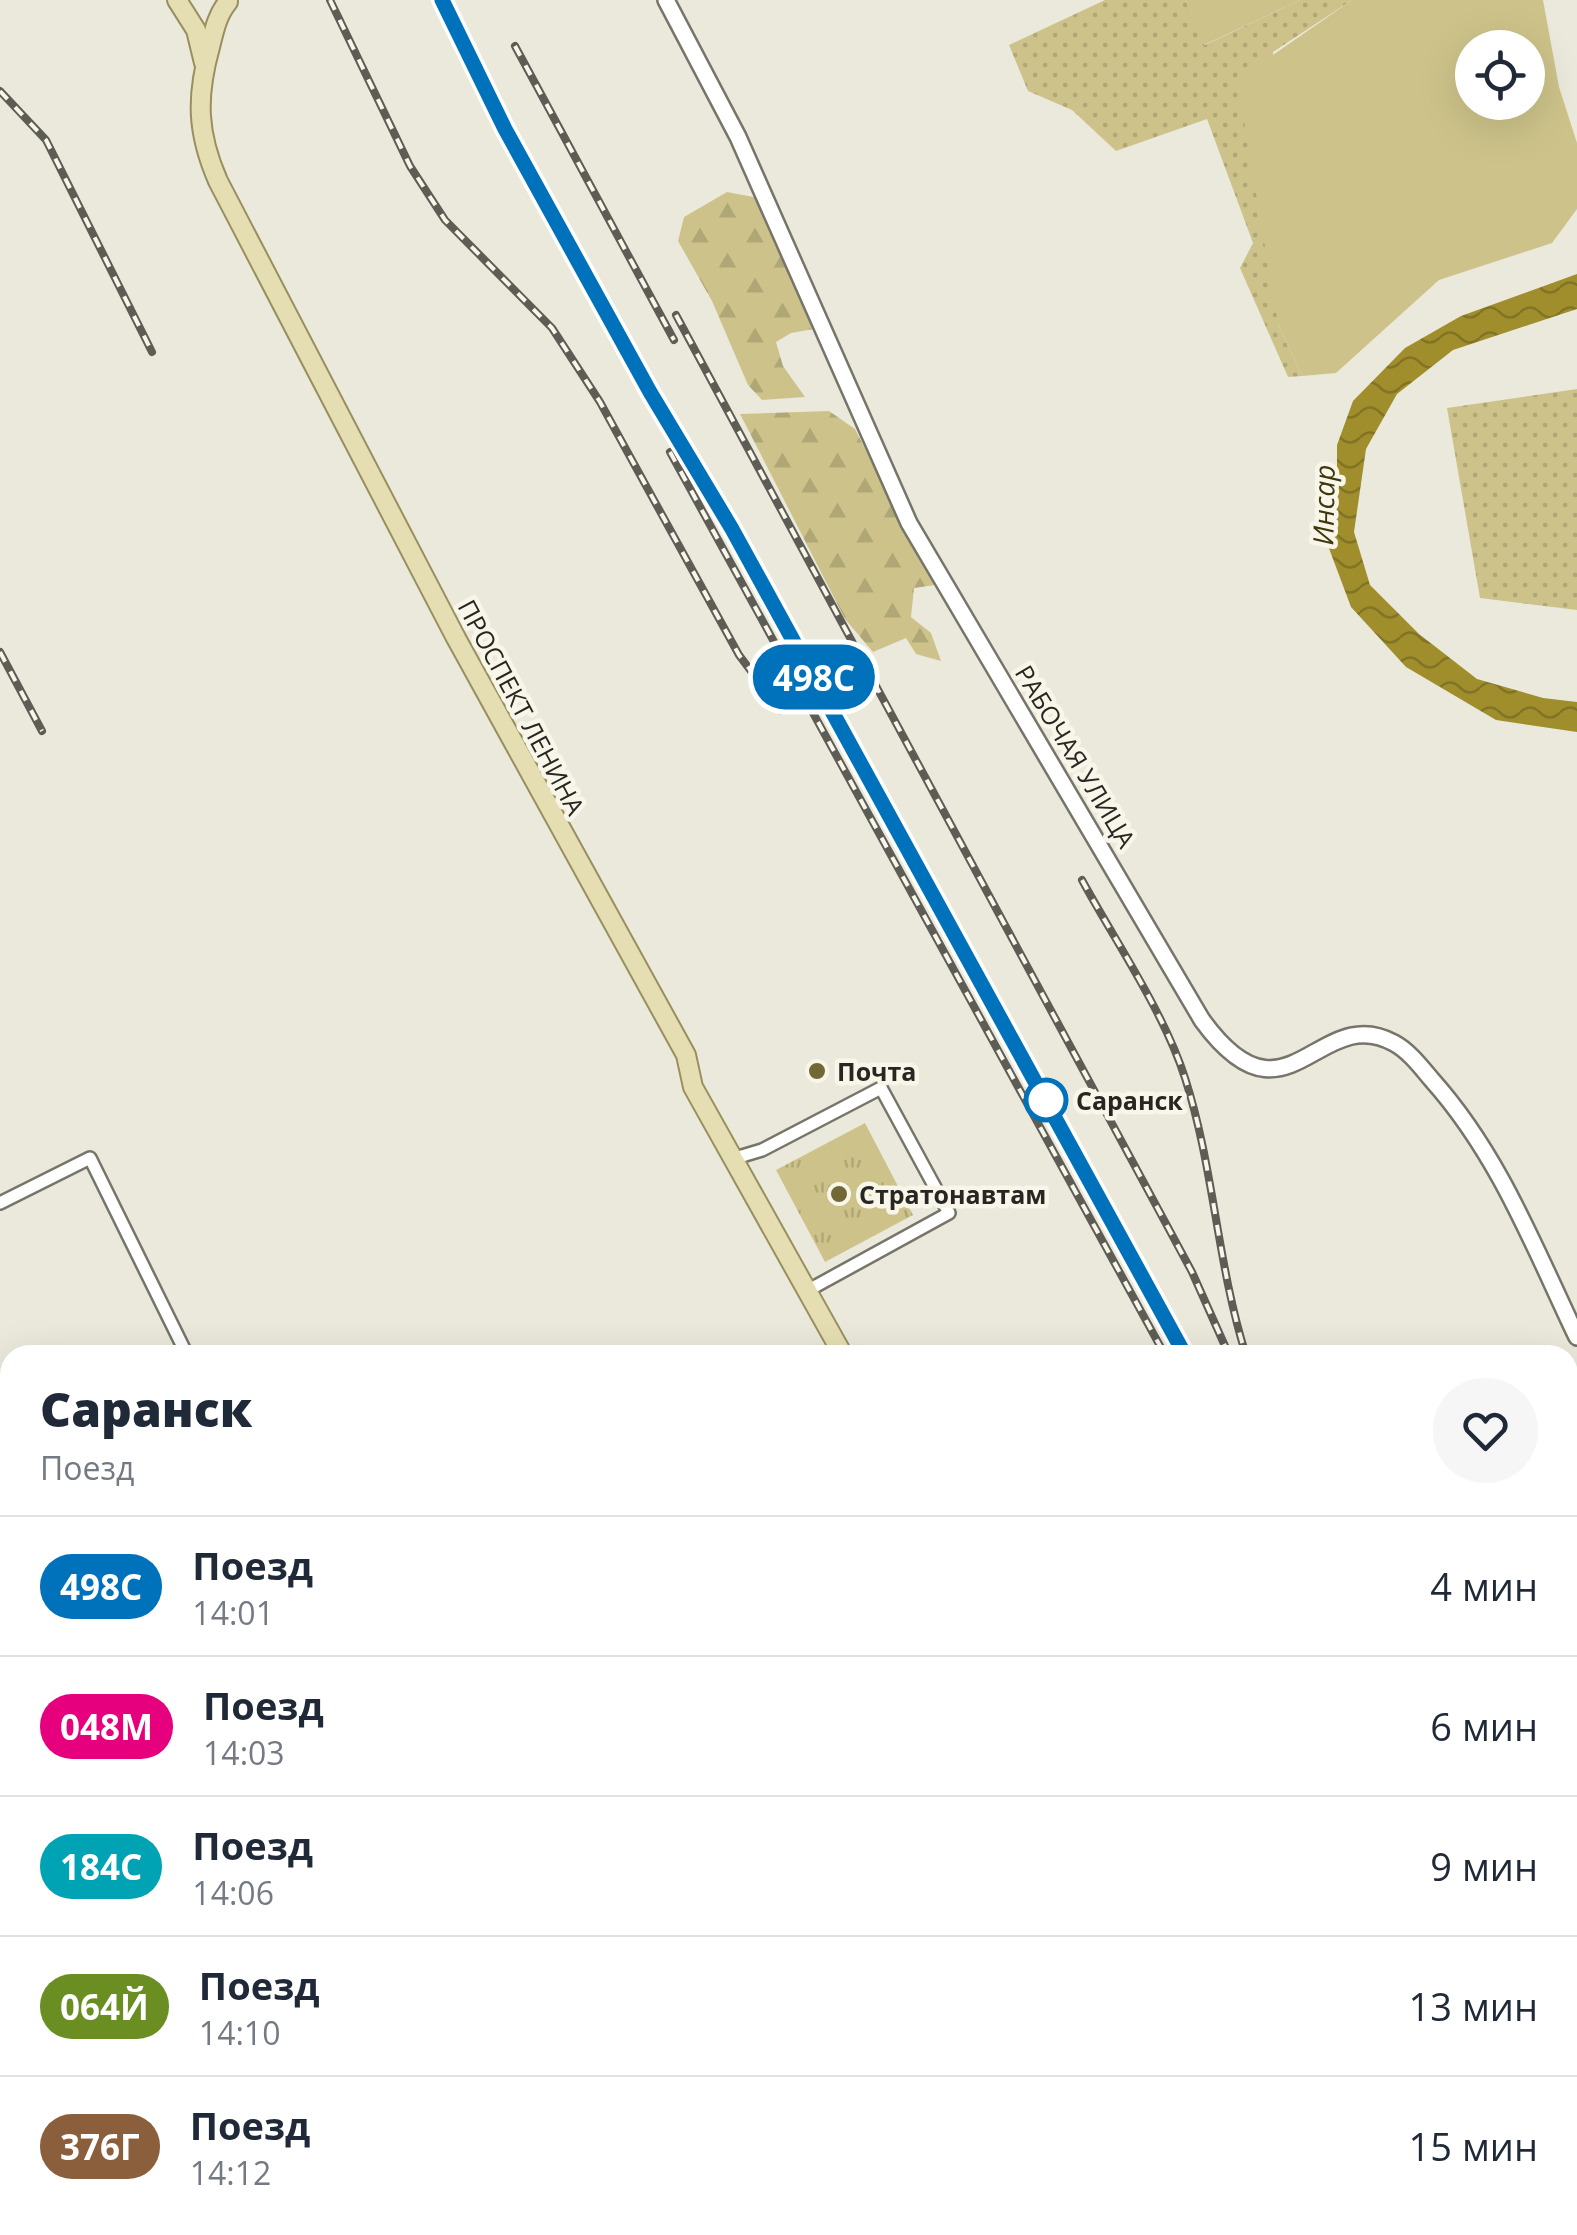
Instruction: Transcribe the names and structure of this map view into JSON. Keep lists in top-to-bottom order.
{
  "streets": {
    "main road": ["ПРОСПЕКТ ЛЕНИНА"],
    "street": ["РАБОЧАЯ УЛИЦА"]
  },
  "water": ["Инсар"],
  "places": ["Почта", "Саранск", "Стратонавтам"],
  "page": {
    "on_map": "498С",
    "heading": ["Саранск", "Поезд"],
    "list": [
      {
        "mark": "498С",
        "name": "Поезд",
        "note": "14:01",
        "value": "4 мин"
      },
      {
        "mark": "048М",
        "name": "Поезд",
        "note": "14:03",
        "value": "6 мин"
      },
      {
        "mark": "184С",
        "name": "Поезд",
        "note": "14:06",
        "value": "9 мин"
      },
      {
        "mark": "064Й",
        "name": "Поезд",
        "note": "14:10",
        "value": "13 мин"
      },
      {
        "mark": "376Г",
        "name": "Поезд",
        "note": "14:12",
        "value": "15 мин"
      }
    ]
  }
}
